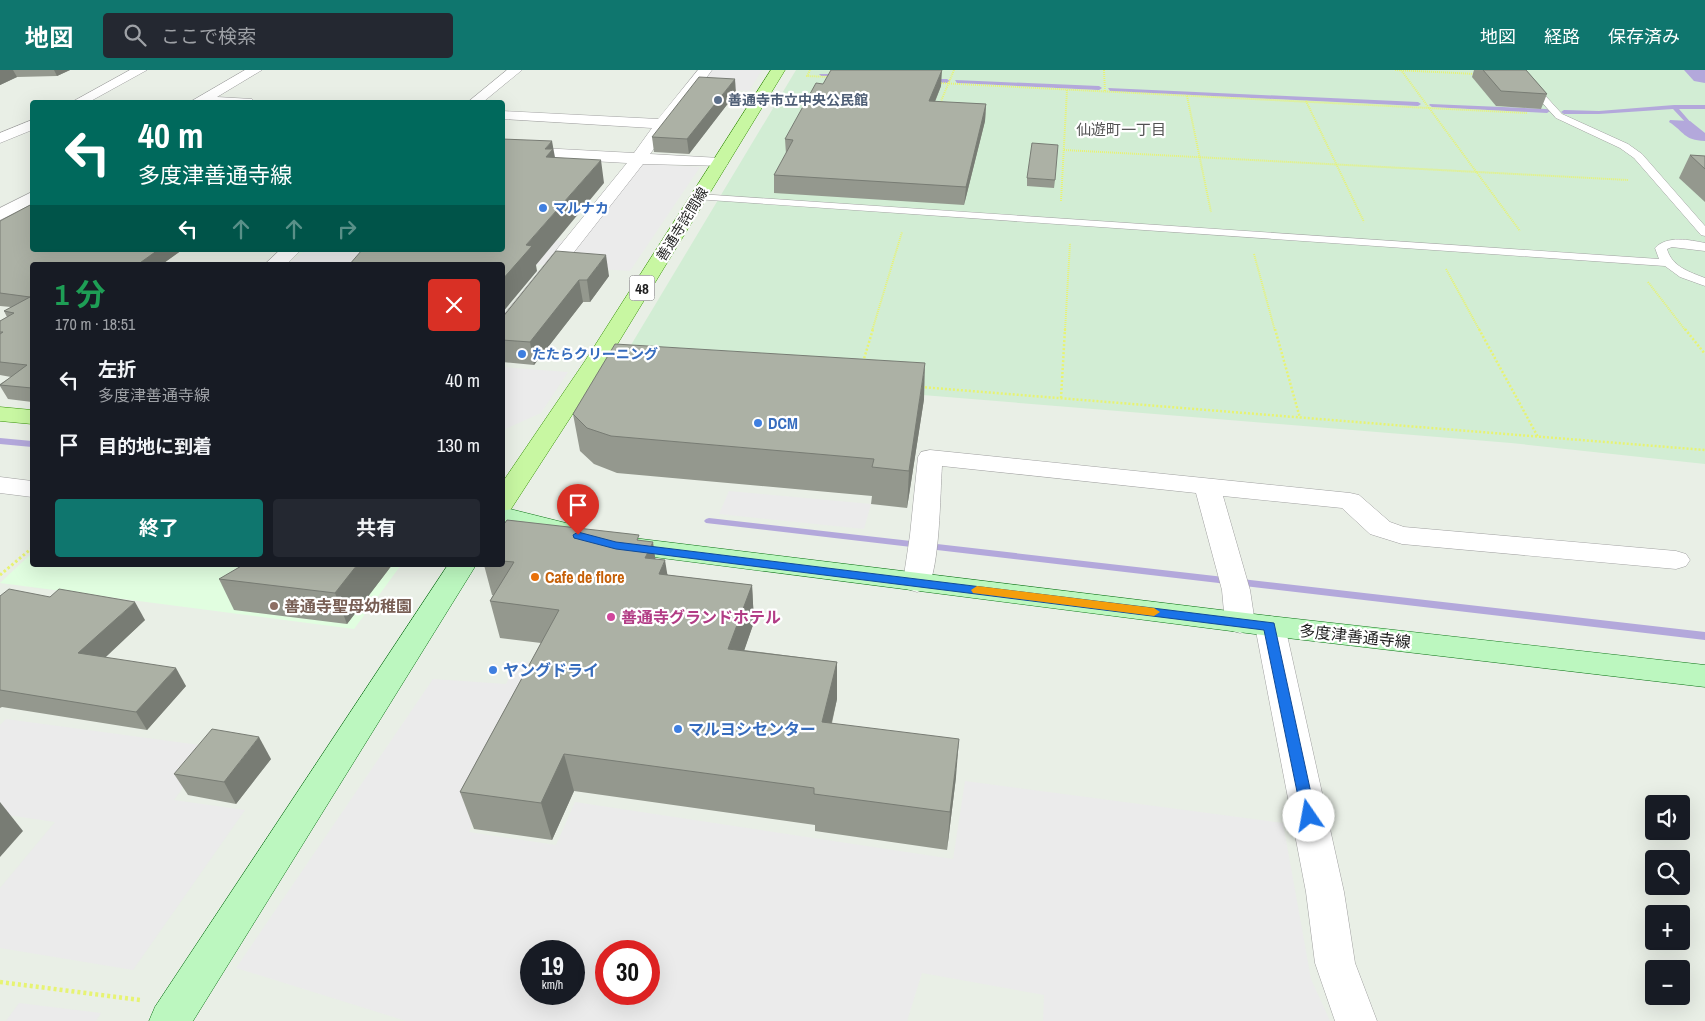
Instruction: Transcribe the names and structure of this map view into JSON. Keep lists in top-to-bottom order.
{
  "streets": {
    "main road": ["善通寺詫間線", "48", "多度津善通寺線"]
  },
  "districts": ["仙遊町一丁目"],
  "places": [
    "善通寺市立中央公民館",
    "マルナカ",
    "たたらクリーニング",
    "DCM",
    "Cafe de flore",
    "善通寺聖母幼稚園",
    "善通寺グランドホテル",
    "ヤングドライ",
    "マルヨシセンター"
  ],
  "page": {
    "header": "地図",
    "search": "ここで検索",
    "nav": ["地図", "経路", "保存済み"],
    "turn": ["40 m", "多度津善通寺線"],
    "heading": ["1 分", "170 m · 18:51"],
    "list": [
      {
        "name": "左折",
        "note": "多度津善通寺線",
        "value": "40 m"
      },
      {
        "name": "目的地に到着",
        "value": "130 m"
      }
    ],
    "buttons": ["終了", "共有"],
    "map_buttons": ["+", "−"],
    "speed": "19 km/h",
    "limit": "30"
  }
}
